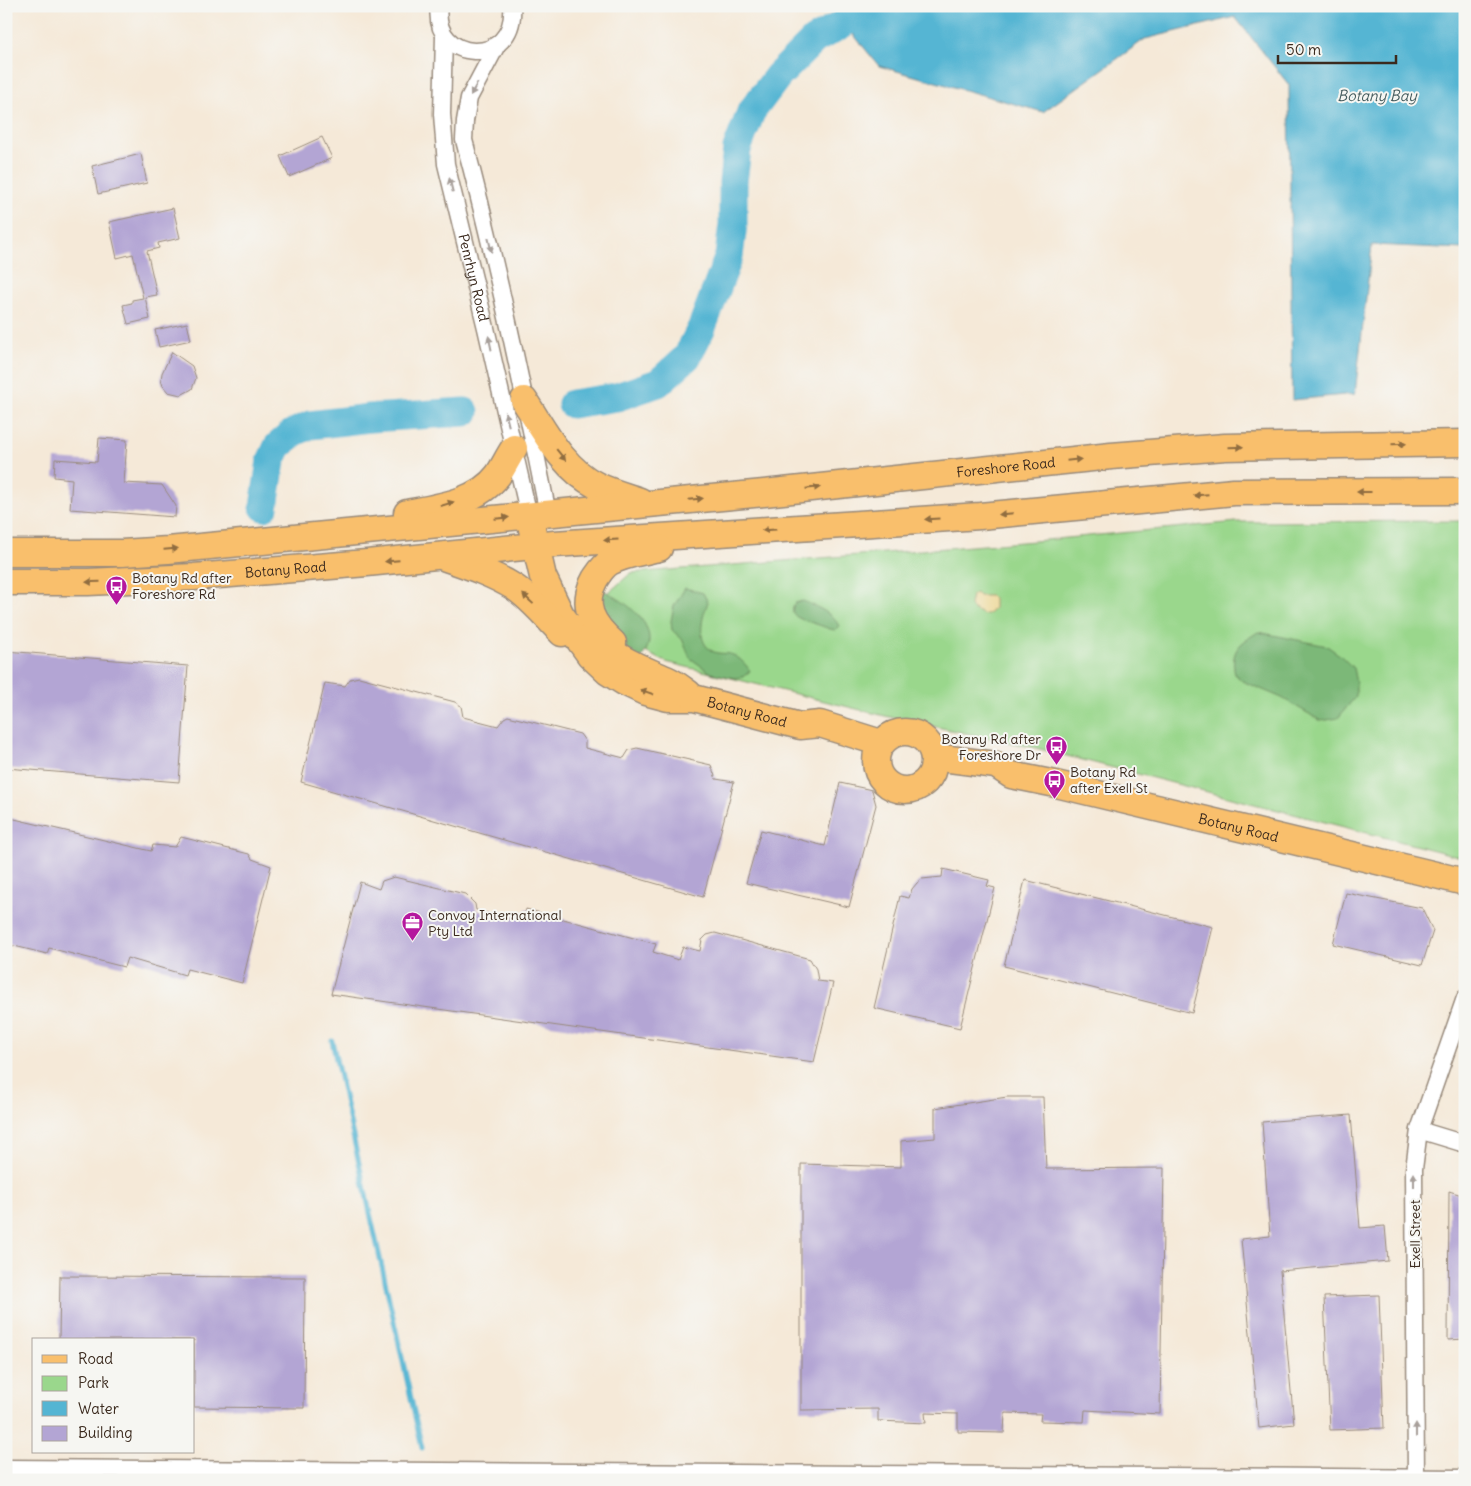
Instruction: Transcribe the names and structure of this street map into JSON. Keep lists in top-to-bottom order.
{
  "streets": {
    "main road": ["Foreshore Road", "Botany Road"],
    "street": ["Penrhyn Road", "Exell Street"]
  },
  "crossings": [
    ["Penrhyn Road", "Foreshore Road"],
    ["Penrhyn Road", "Botany Road"],
    ["Foreshore Road", "Botany Road"]
  ],
  "one_way": ["Exell Street"],
  "water": ["Botany Bay"],
  "places": {
    "bus stop": ["Botany Rd after Foreshore Rd", "Botany Rd after Foreshore Dr", "Botany Rd after Exell St"],
    "office": ["Convoy International Pty Ltd"]
  },
  "legend": [
    "Road",
    "Park",
    "Water",
    "Building"
  ],
  "scale_bar": "50 m"
}
